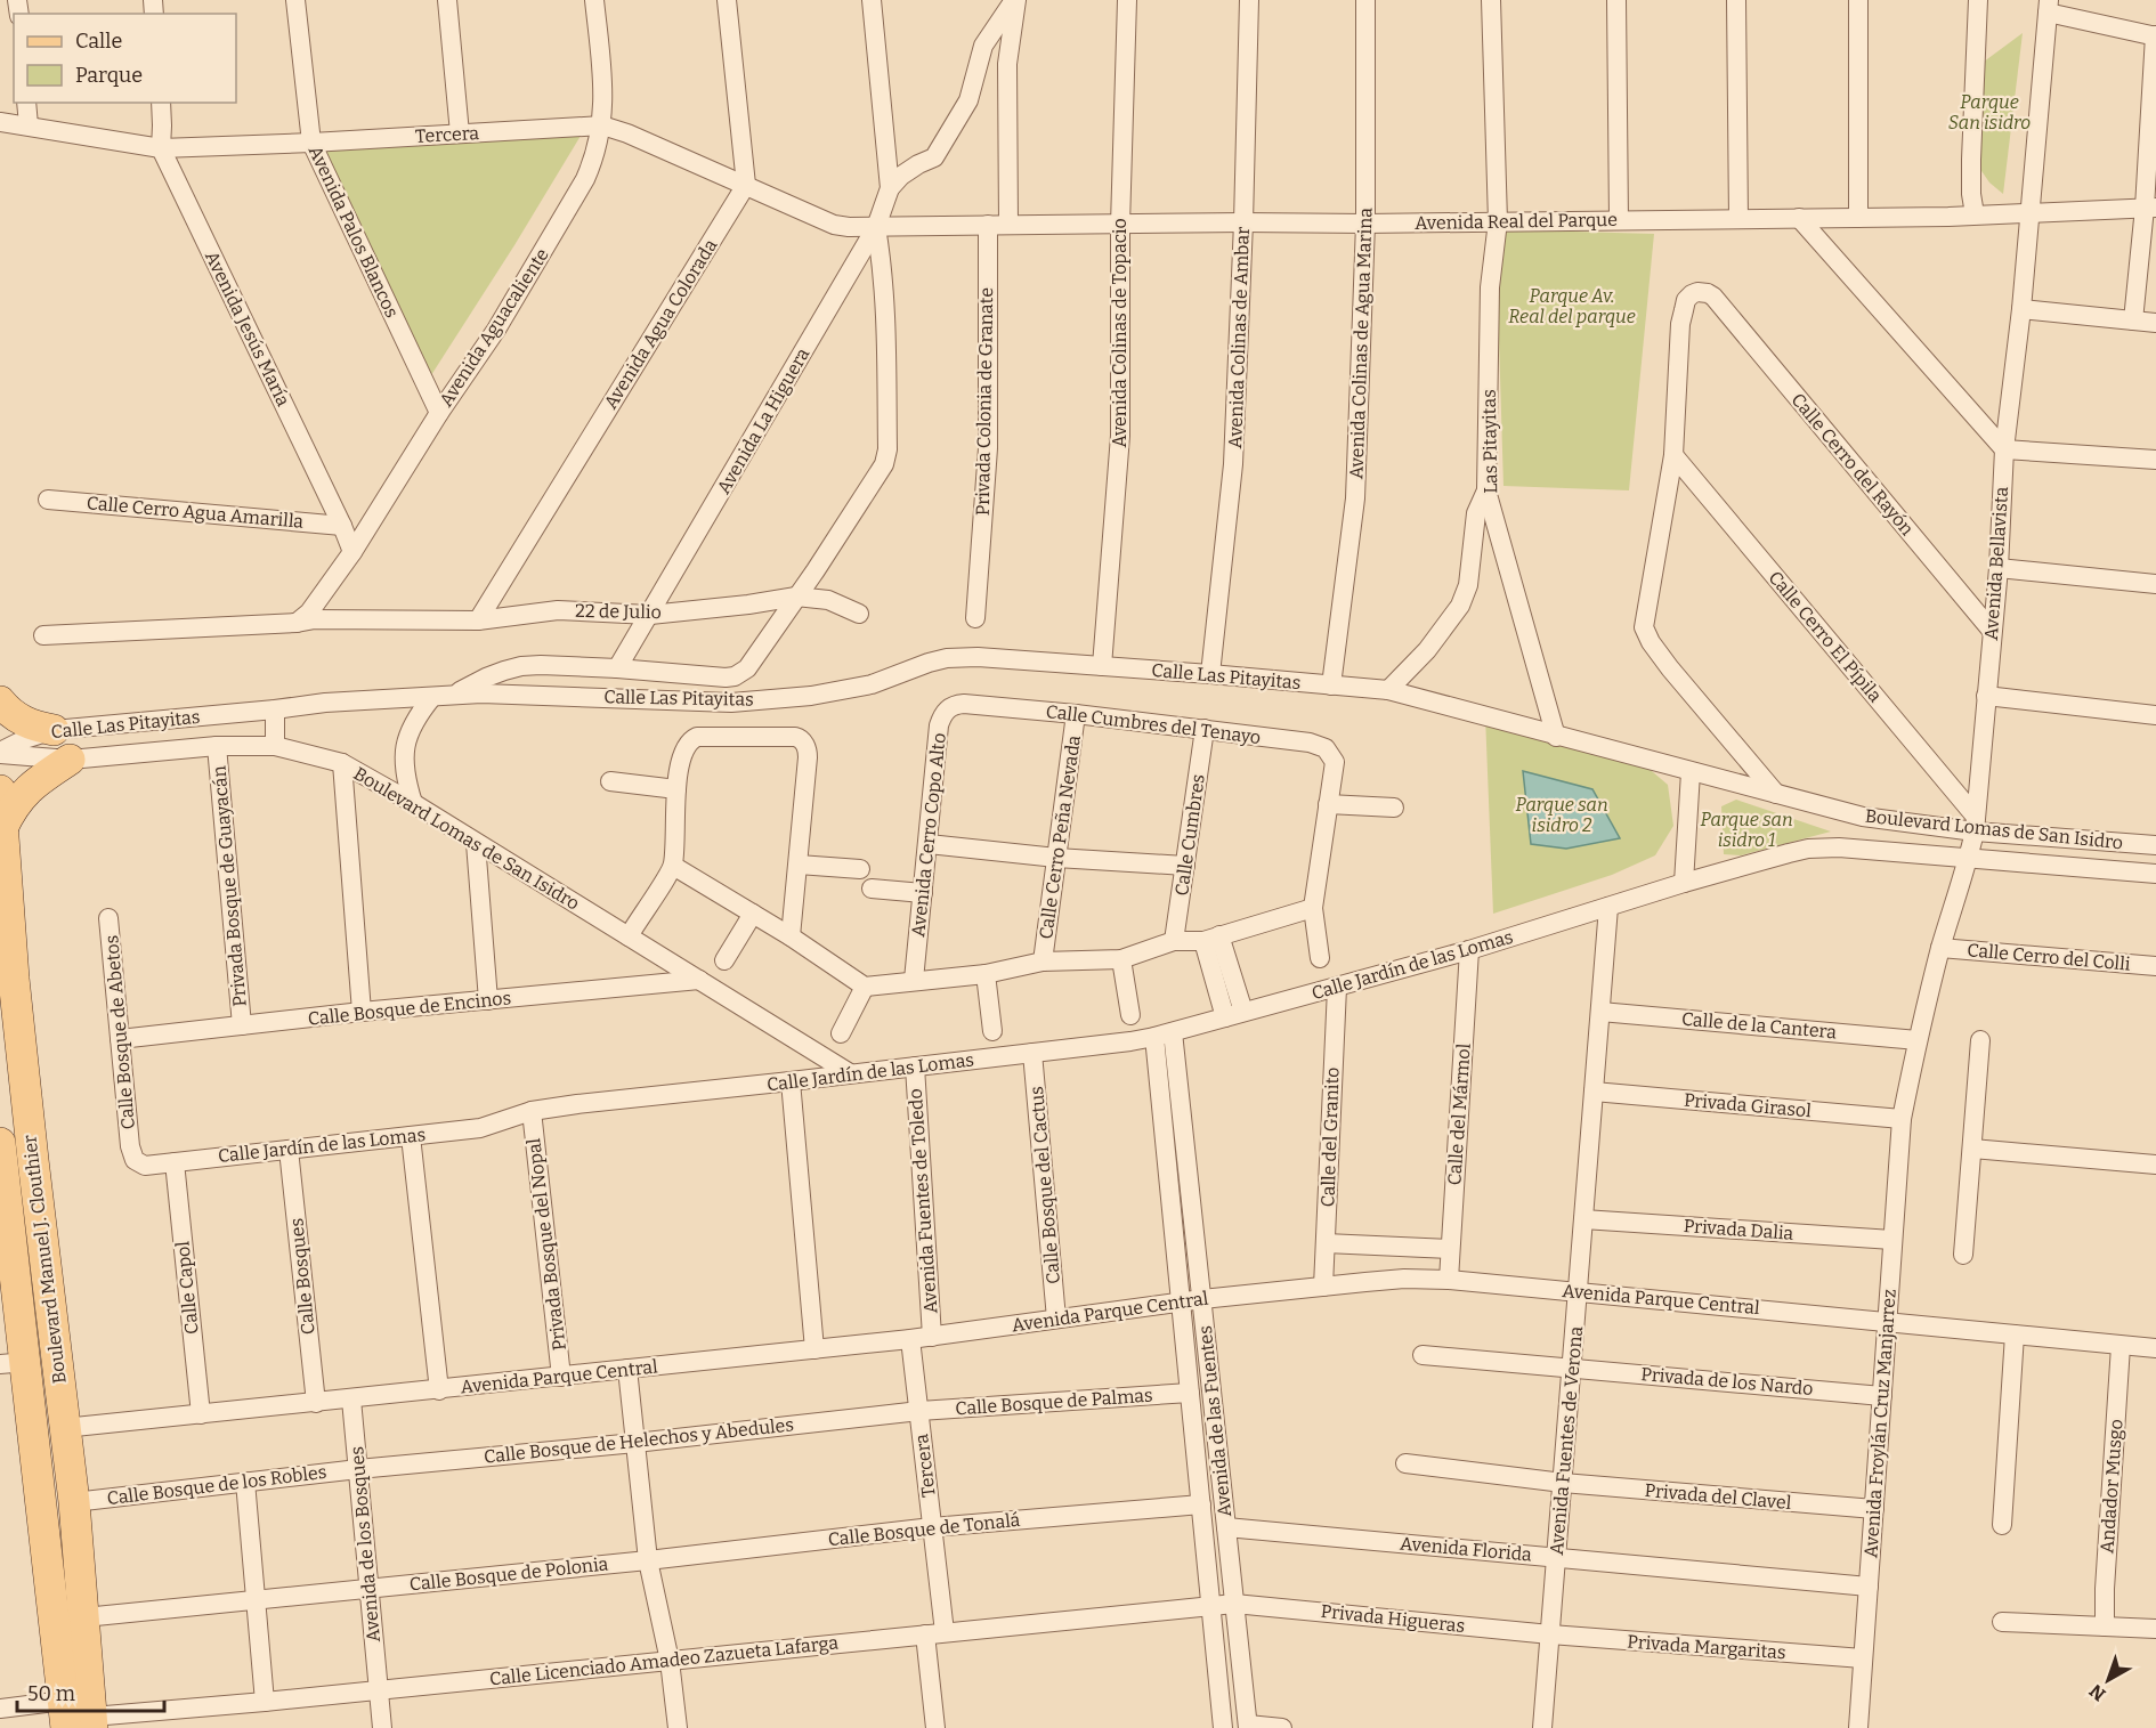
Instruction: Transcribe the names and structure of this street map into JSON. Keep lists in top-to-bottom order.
{
  "streets": {
    "main road": ["Boulevard Manuel J. Clouthier"],
    "street": [
      "Tercera",
      "Avenida Real del Parque",
      "Avenida Palos Blancos",
      "Avenida Agua Colorada",
      "Avenida Aguacaliente",
      "Avenida Jesús María",
      "Avenida Colinas de Topacio",
      "Avenida Colinas de Ambar",
      "Avenida Colinas de Agua Marina",
      "Privada Colonia de Granate",
      "Avenida La Higuera",
      "Las Pitayitas",
      "Calle Cerro del Rayón",
      "Calle Cerro Agua Amarilla",
      "Avenida Bellavista",
      "22 de Julio",
      "Calle Cerro El Pípila",
      "Calle Las Pitayitas",
      "Calle Cumbres del Tenayo",
      "Boulevard Lomas de San Isidro",
      "Avenida Cerro Copo Alto",
      "Calle Cumbres",
      "Calle Cerro Peña Nevada",
      "Privada Bosque de Guayacán",
      "Calle Cerro del Colli",
      "Calle Jardín de las Lomas",
      "Calle Bosque de Encinos",
      "Calle de la Cantera",
      "Calle Bosque de Abetos",
      "Privada Girasol",
      "Calle del Mármol",
      "Calle del Granito",
      "Calle Bosque del Cactus",
      "Avenida Fuentes de Toledo",
      "Privada Dalia",
      "Privada Bosque del Nopal",
      "Calle Bosques",
      "Calle Capol",
      "Avenida Parque Central",
      "Privada de los Nardo",
      "Calle Bosque de Palmas",
      "Avenida de las Fuentes",
      "Avenida Froylán Cruz Manjarrez",
      "Calle Bosque de Helechos y Abedules",
      "Avenida Fuentes de Verona",
      "Calle Bosque de los Robles",
      "Andador Musgo",
      "Privada del Clavel",
      "Calle Bosque de Tonalá",
      "Avenida de los Bosques",
      "Avenida Florida",
      "Calle Bosque de Polonia",
      "Privada Higueras",
      "Privada Margaritas",
      "Calle Licenciado Amadeo Zazueta Lafarga"
    ]
  },
  "crossings": [
    ["Tercera", "Avenida Real del Parque"],
    ["Tercera", "Avenida Palos Blancos"],
    ["Tercera", "Avenida Agua Colorada"],
    ["Tercera", "Avenida Aguacaliente"],
    ["Tercera", "Avenida Jesús María"],
    ["Tercera", "Avenida La Higuera"],
    ["Tercera", "Avenida Parque Central"],
    ["Tercera", "Calle Bosque de Palmas"],
    ["Tercera", "Calle Bosque de Helechos y Abedules"],
    ["Tercera", "Calle Bosque de Tonalá"],
    ["Tercera", "Calle Licenciado Amadeo Zazueta Lafarga"],
    ["Avenida Real del Parque", "Avenida Colinas de Topacio"],
    ["Avenida Real del Parque", "Avenida Colinas de Ambar"],
    ["Avenida Real del Parque", "Avenida Colinas de Agua Marina"],
    ["Avenida Real del Parque", "Privada Colonia de Granate"],
    ["Avenida Real del Parque", "Avenida La Higuera"],
    ["Avenida Real del Parque", "Las Pitayitas"],
    ["Avenida Real del Parque", "Avenida Bellavista"],
    ["Avenida Palos Blancos", "Avenida Aguacaliente"],
    ["Avenida Agua Colorada", "22 de Julio"],
    ["Avenida Aguacaliente", "Avenida Jesús María"],
    ["Avenida Aguacaliente", "22 de Julio"],
    ["Avenida Jesús María", "Calle Cerro Agua Amarilla"],
    ["Avenida Colinas de Topacio", "Calle Las Pitayitas"],
    ["Avenida Colinas de Ambar", "Calle Las Pitayitas"],
    ["Avenida Colinas de Agua Marina", "Calle Las Pitayitas"],
    ["Avenida La Higuera", "22 de Julio"],
    ["Las Pitayitas", "Calle Las Pitayitas"],
    ["Las Pitayitas", "Boulevard Lomas de San Isidro"],
    ["Calle Cerro del Rayón", "Avenida Bellavista"],
    ["Calle Cerro del Rayón", "Calle Cerro El Pípila"],
    ["Avenida Bellavista", "Calle Cerro El Pípila"],
    ["Avenida Bellavista", "Boulevard Lomas de San Isidro"],
    ["Avenida Bellavista", "Calle Cerro del Colli"],
    ["Avenida Bellavista", "Calle de la Cantera"],
    ["Avenida Bellavista", "Privada Girasol"],
    ["Avenida Bellavista", "Avenida Froylán Cruz Manjarrez"],
    ["Calle Cerro El Pípila", "Boulevard Lomas de San Isidro"],
    ["Calle Las Pitayitas", "Boulevard Lomas de San Isidro"],
    ["Calle Cumbres del Tenayo", "Avenida Cerro Copo Alto"],
    ["Calle Cumbres del Tenayo", "Calle Cumbres"],
    ["Calle Cumbres del Tenayo", "Calle Cerro Peña Nevada"],
    ["Boulevard Lomas de San Isidro", "Privada Bosque de Guayacán"],
    ["Boulevard Lomas de San Isidro", "Calle Jardín de las Lomas"],
    ["Boulevard Lomas de San Isidro", "Calle Bosque de Encinos"],
    ["Boulevard Lomas de San Isidro", "Avenida Fuentes de Verona"],
    ["Privada Bosque de Guayacán", "Calle Bosque de Encinos"],
    ["Calle Jardín de las Lomas", "Calle Bosque de Abetos"],
    ["Calle Jardín de las Lomas", "Calle del Mármol"],
    ["Calle Jardín de las Lomas", "Calle del Granito"],
    ["Calle Jardín de las Lomas", "Calle Bosque del Cactus"],
    ["Calle Jardín de las Lomas", "Avenida Fuentes de Toledo"],
    ["Calle Jardín de las Lomas", "Privada Bosque del Nopal"],
    ["Calle Jardín de las Lomas", "Calle Bosques"],
    ["Calle Jardín de las Lomas", "Calle Capol"],
    ["Calle Jardín de las Lomas", "Avenida de las Fuentes"],
    ["Calle Jardín de las Lomas", "Avenida Fuentes de Verona"],
    ["Calle Bosque de Encinos", "Calle Bosque de Abetos"],
    ["Calle de la Cantera", "Avenida Fuentes de Verona"],
    ["Privada Girasol", "Avenida Froylán Cruz Manjarrez"],
    ["Privada Girasol", "Avenida Fuentes de Verona"],
    ["Calle del Mármol", "Avenida Parque Central"],
    ["Calle del Granito", "Avenida Parque Central"],
    ["Calle Bosque del Cactus", "Avenida Parque Central"],
    ["Avenida Fuentes de Toledo", "Avenida Parque Central"],
    ["Privada Dalia", "Avenida Froylán Cruz Manjarrez"],
    ["Privada Dalia", "Avenida Fuentes de Verona"],
    ["Privada Bosque del Nopal", "Avenida Parque Central"],
    ["Boulevard Manuel J. Clouthier", "Avenida Parque Central"],
    ["Boulevard Manuel J. Clouthier", "Calle Bosque de los Robles"],
    ["Boulevard Manuel J. Clouthier", "Calle Bosque de Polonia"],
    ["Boulevard Manuel J. Clouthier", "Calle Licenciado Amadeo Zazueta Lafarga"],
    ["Calle Bosques", "Avenida Parque Central"],
    ["Calle Capol", "Avenida Parque Central"],
    ["Avenida Parque Central", "Avenida de las Fuentes"],
    ["Avenida Parque Central", "Avenida Froylán Cruz Manjarrez"],
    ["Avenida Parque Central", "Avenida Fuentes de Verona"],
    ["Avenida Parque Central", "Andador Musgo"],
    ["Avenida Parque Central", "Avenida de los Bosques"],
    ["Privada de los Nardo", "Avenida Froylán Cruz Manjarrez"],
    ["Privada de los Nardo", "Avenida Fuentes de Verona"],
    ["Calle Bosque de Palmas", "Avenida de las Fuentes"],
    ["Calle Bosque de Palmas", "Calle Bosque de Helechos y Abedules"],
    ["Avenida de las Fuentes", "Calle Bosque de Tonalá"],
    ["Avenida de las Fuentes", "Avenida Florida"],
    ["Avenida de las Fuentes", "Privada Higueras"],
    ["Avenida de las Fuentes", "Calle Licenciado Amadeo Zazueta Lafarga"],
    ["Avenida Froylán Cruz Manjarrez", "Privada del Clavel"],
    ["Avenida Froylán Cruz Manjarrez", "Avenida Florida"],
    ["Avenida Froylán Cruz Manjarrez", "Privada Margaritas"],
    ["Calle Bosque de Helechos y Abedules", "Calle Bosque de los Robles"],
    ["Calle Bosque de Helechos y Abedules", "Avenida de los Bosques"],
    ["Avenida Fuentes de Verona", "Privada del Clavel"],
    ["Avenida Fuentes de Verona", "Avenida Florida"],
    ["Avenida Fuentes de Verona", "Privada Higueras"],
    ["Avenida Fuentes de Verona", "Privada Margaritas"],
    ["Calle Bosque de los Robles", "Avenida de los Bosques"],
    ["Calle Bosque de Tonalá", "Calle Bosque de Polonia"],
    ["Avenida de los Bosques", "Calle Bosque de Polonia"],
    ["Avenida de los Bosques", "Calle Licenciado Amadeo Zazueta Lafarga"],
    ["Privada Higueras", "Privada Margaritas"],
    ["Privada Higueras", "Calle Licenciado Amadeo Zazueta Lafarga"]
  ],
  "parks": [
    "Parque San isidro",
    "Parque Av. Real del parque",
    "Parque san isidro 2",
    "Parque san isidro 1"
  ],
  "legend": ["Calle", "Parque"],
  "scale_bar": "50 m",
  "north": "bottom left"
}
